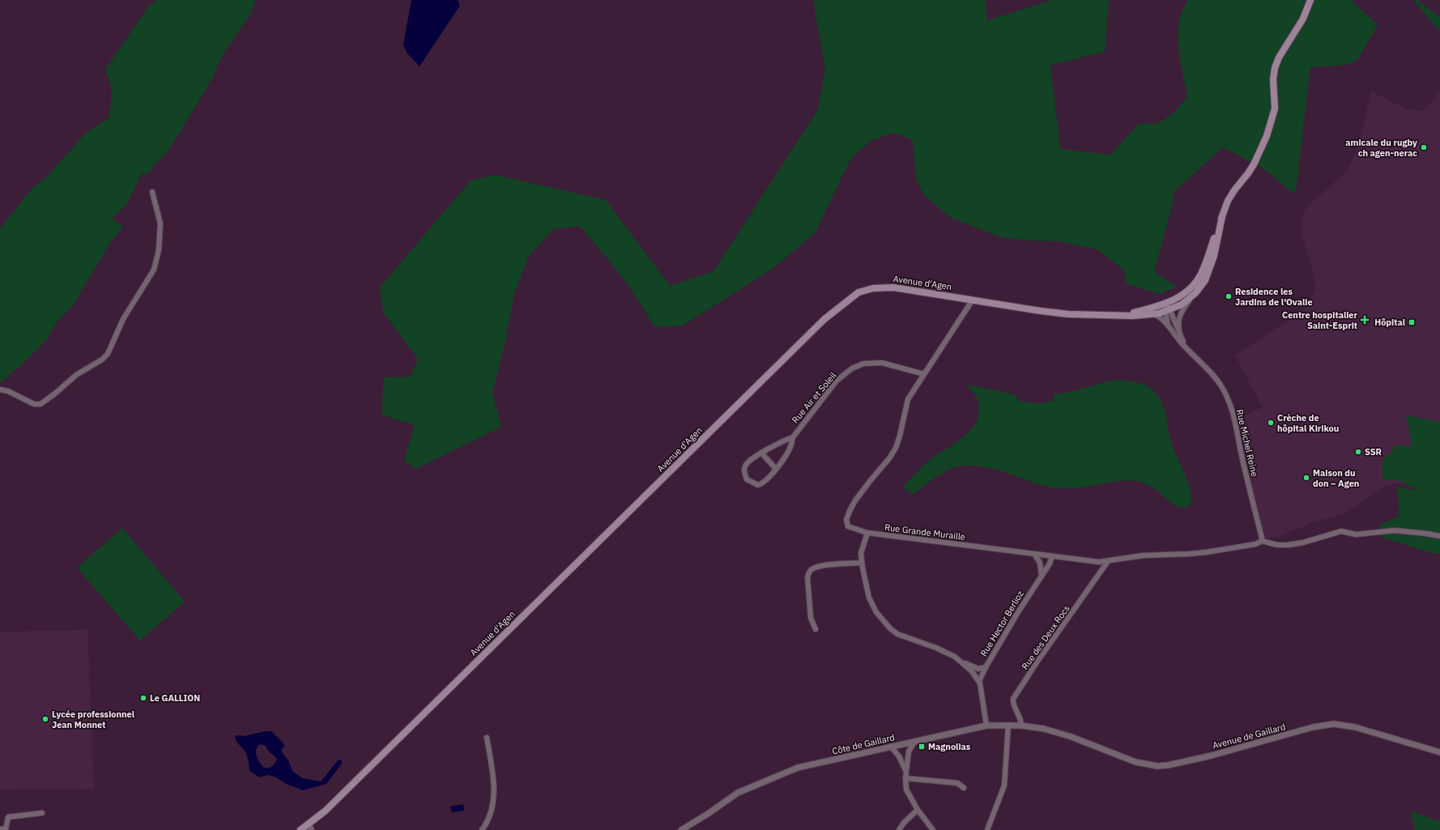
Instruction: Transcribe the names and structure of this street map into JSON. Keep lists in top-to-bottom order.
{
  "streets": {
    "main road": ["Avenue d'Agen"],
    "street": [
      "Rue Air et Soleil",
      "Rue Michel Reine",
      "Rue Grande Muraille",
      "Rue Hector Berlioz",
      "Rue des Deux Rocs",
      "Avenue de Gaillard",
      "Côte de Gaillard"
    ]
  },
  "crossings": [
    ["Avenue d'Agen", "Rue Michel Reine"],
    ["Avenue d'Agen", "Rue Grande Muraille"],
    ["Rue Air et Soleil", "Rue Grande Muraille"],
    ["Rue Michel Reine", "Rue Grande Muraille"],
    ["Rue Grande Muraille", "Rue Hector Berlioz"],
    ["Rue Grande Muraille", "Rue des Deux Rocs"],
    ["Rue des Deux Rocs", "Côte de Gaillard"],
    ["Avenue de Gaillard", "Côte de Gaillard"]
  ],
  "places": {
    "other": [
      "amicale du rugby ch agen-nerac",
      "Residence les Jardins de l'Ovalie",
      "Crèche de hôpital Kirikou",
      "SSR",
      "Maison du don – Agen",
      "Le GALLION",
      "Lycée professionnel Jean Monnet"
    ],
    "health": ["Centre hospitalier Saint-Esprit"],
    "transit": ["Hôpital", "Magnolias"]
  }
}
